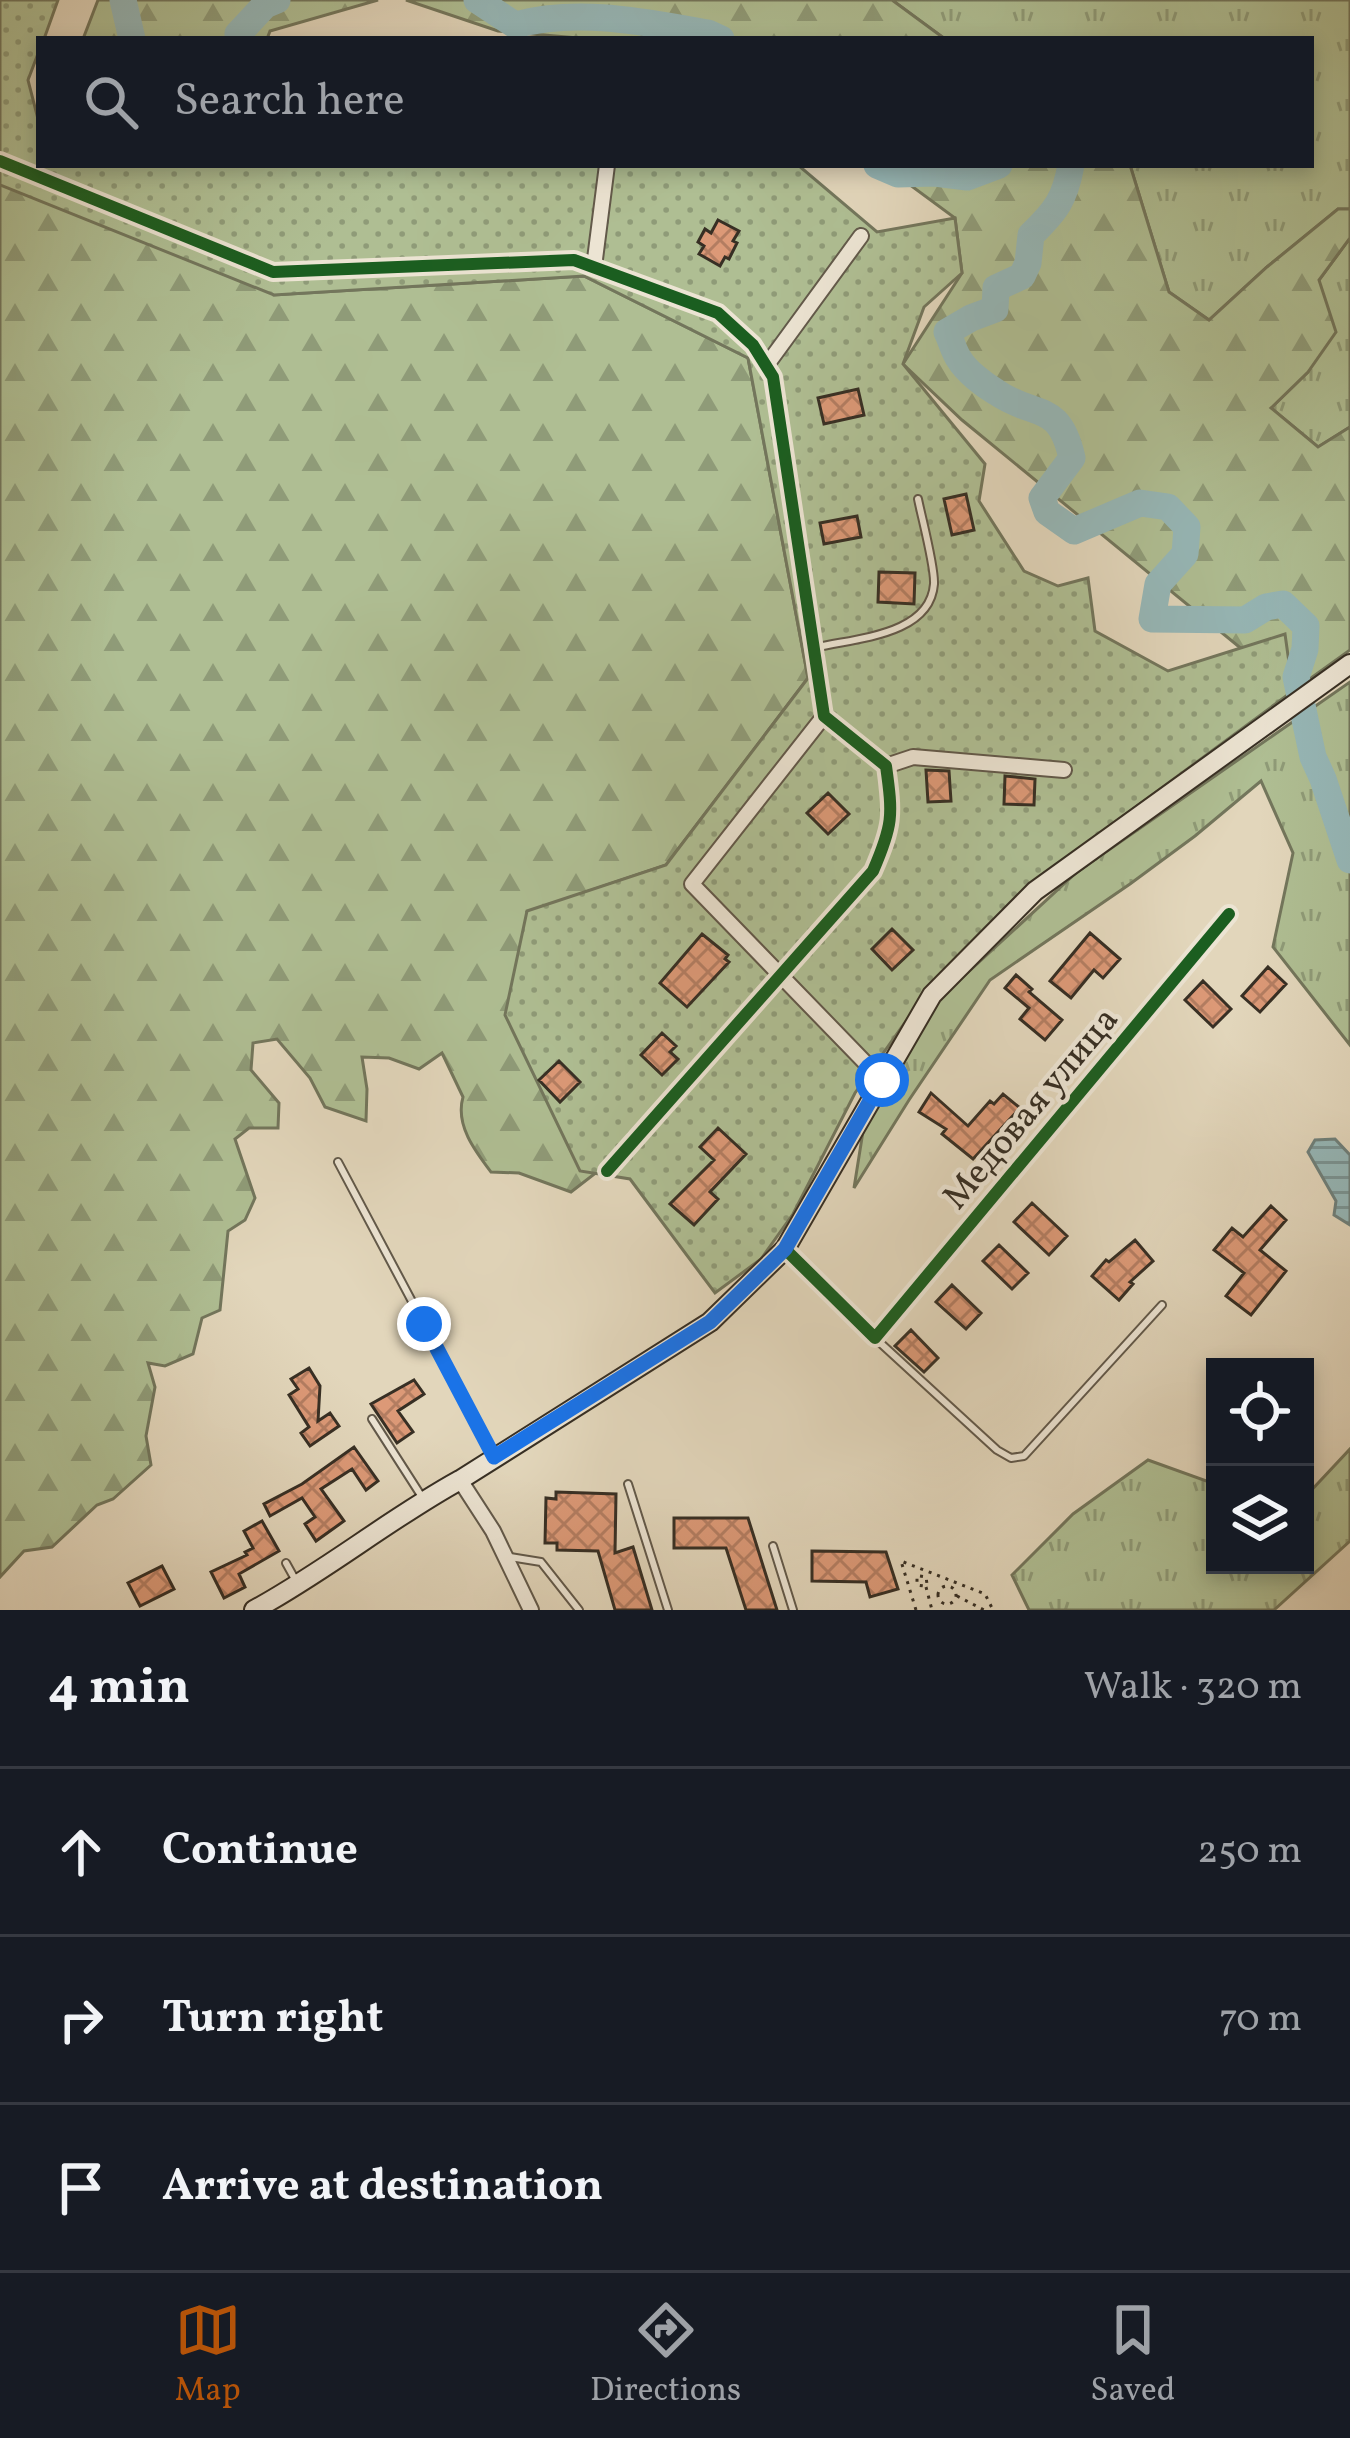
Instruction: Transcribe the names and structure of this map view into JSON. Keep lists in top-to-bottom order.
{
  "streets": {
    "street": ["Медовая улица"]
  },
  "page": {
    "search": "Search here",
    "heading": ["4 min", "Walk · 320 m"],
    "list": [
      ["Continue", "250 m"],
      ["Turn right", "70 m"],
      "Arrive at destination"
    ],
    "nav": ["Map", "Directions", "Saved"]
  }
}
